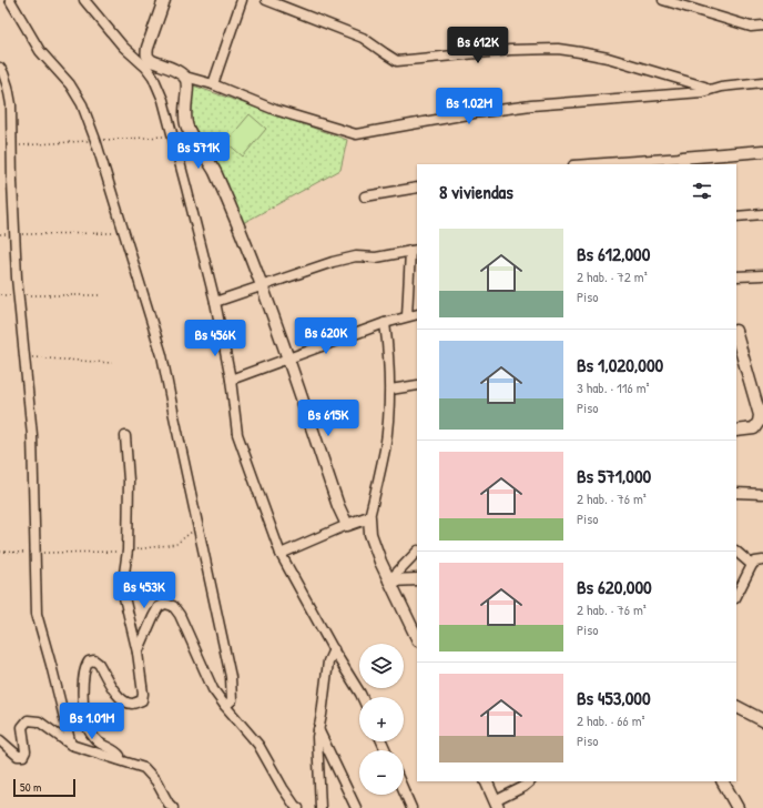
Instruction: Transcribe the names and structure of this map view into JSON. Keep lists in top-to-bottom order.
{
  "scale_bar": "50 m",
  "page": {
    "price": [
      "Bs 612K",
      "Bs 1.02M",
      "Bs 571K",
      "Bs 620K",
      "Bs 456K",
      "Bs 615K",
      "Bs 453K",
      "Bs 1.01M"
    ],
    "heading": "8 viviendas",
    "list": [
      {
        "name": "Bs 612,000",
        "note": "2 hab. · 72 m² · Piso"
      },
      {
        "name": "Bs 1,020,000",
        "note": "3 hab. · 116 m² · Piso"
      },
      {
        "name": "Bs 571,000",
        "note": "2 hab. · 76 m² · Piso"
      },
      {
        "name": "Bs 620,000",
        "note": "2 hab. · 76 m² · Piso"
      },
      {
        "name": "Bs 453,000",
        "note": "2 hab. · 66 m² · Piso"
      }
    ],
    "map_buttons": ["+", "−"],
    "scale": "50 m"
  }
}
